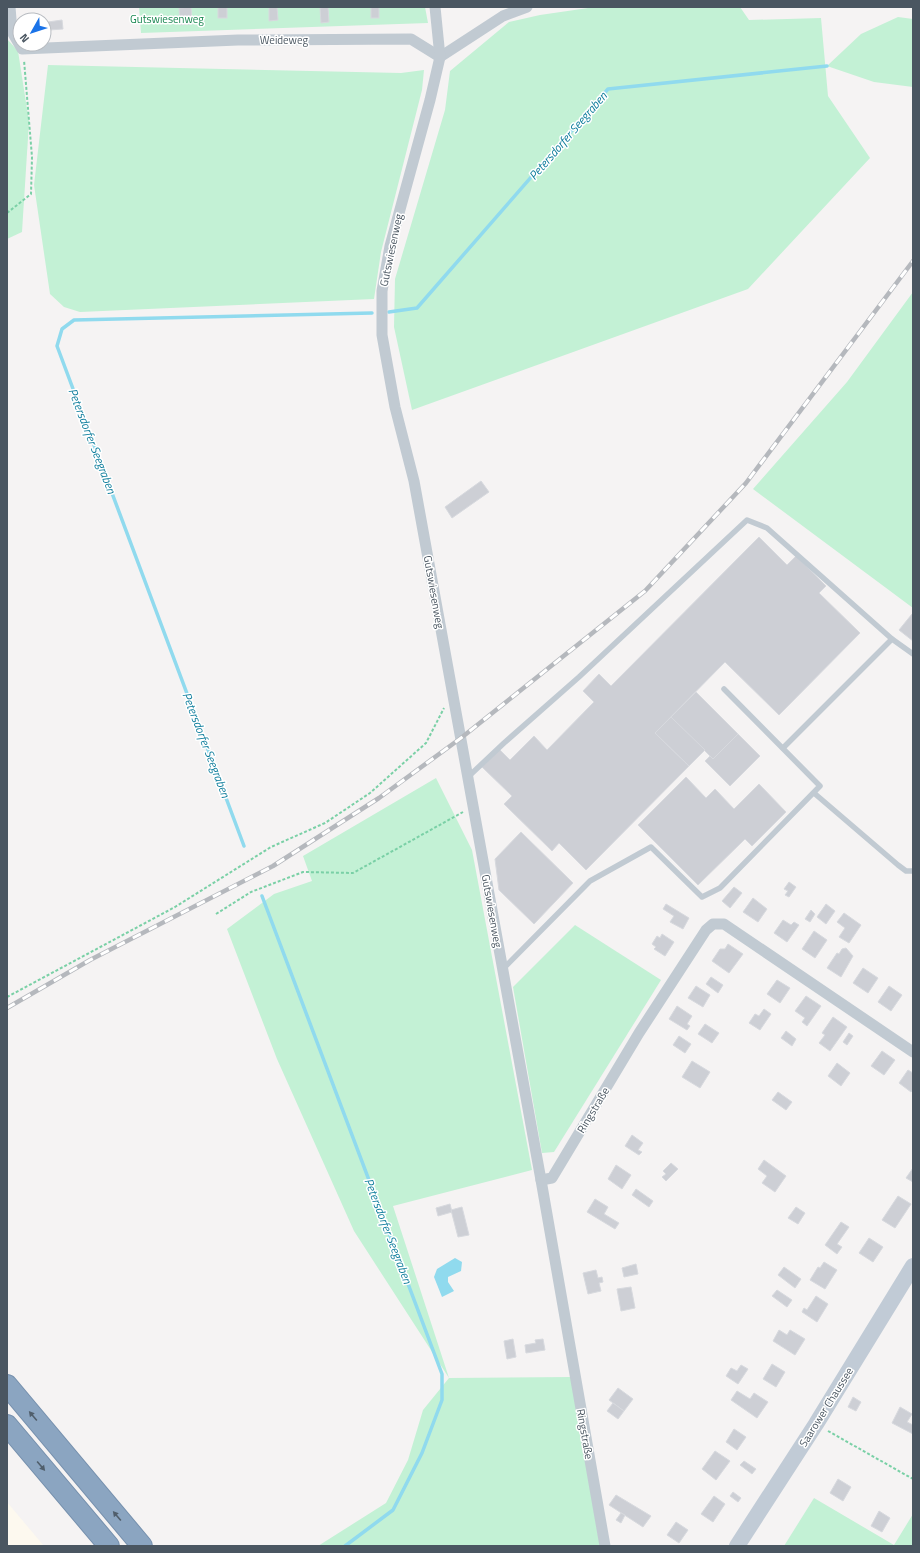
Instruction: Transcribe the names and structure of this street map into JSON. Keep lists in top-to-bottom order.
{
  "streets": {
    "main road": ["Saarower Chaussee"],
    "street": ["Weideweg", "Gutswiesenweg", "Ringstraße"]
  },
  "crossings": [
    ["Weideweg", "Gutswiesenweg"],
    ["Gutswiesenweg", "Ringstraße"]
  ],
  "water": ["Petersdorfer Seegraben"],
  "parks": ["Gutswiesenweg"],
  "north": "bottom left"
}
